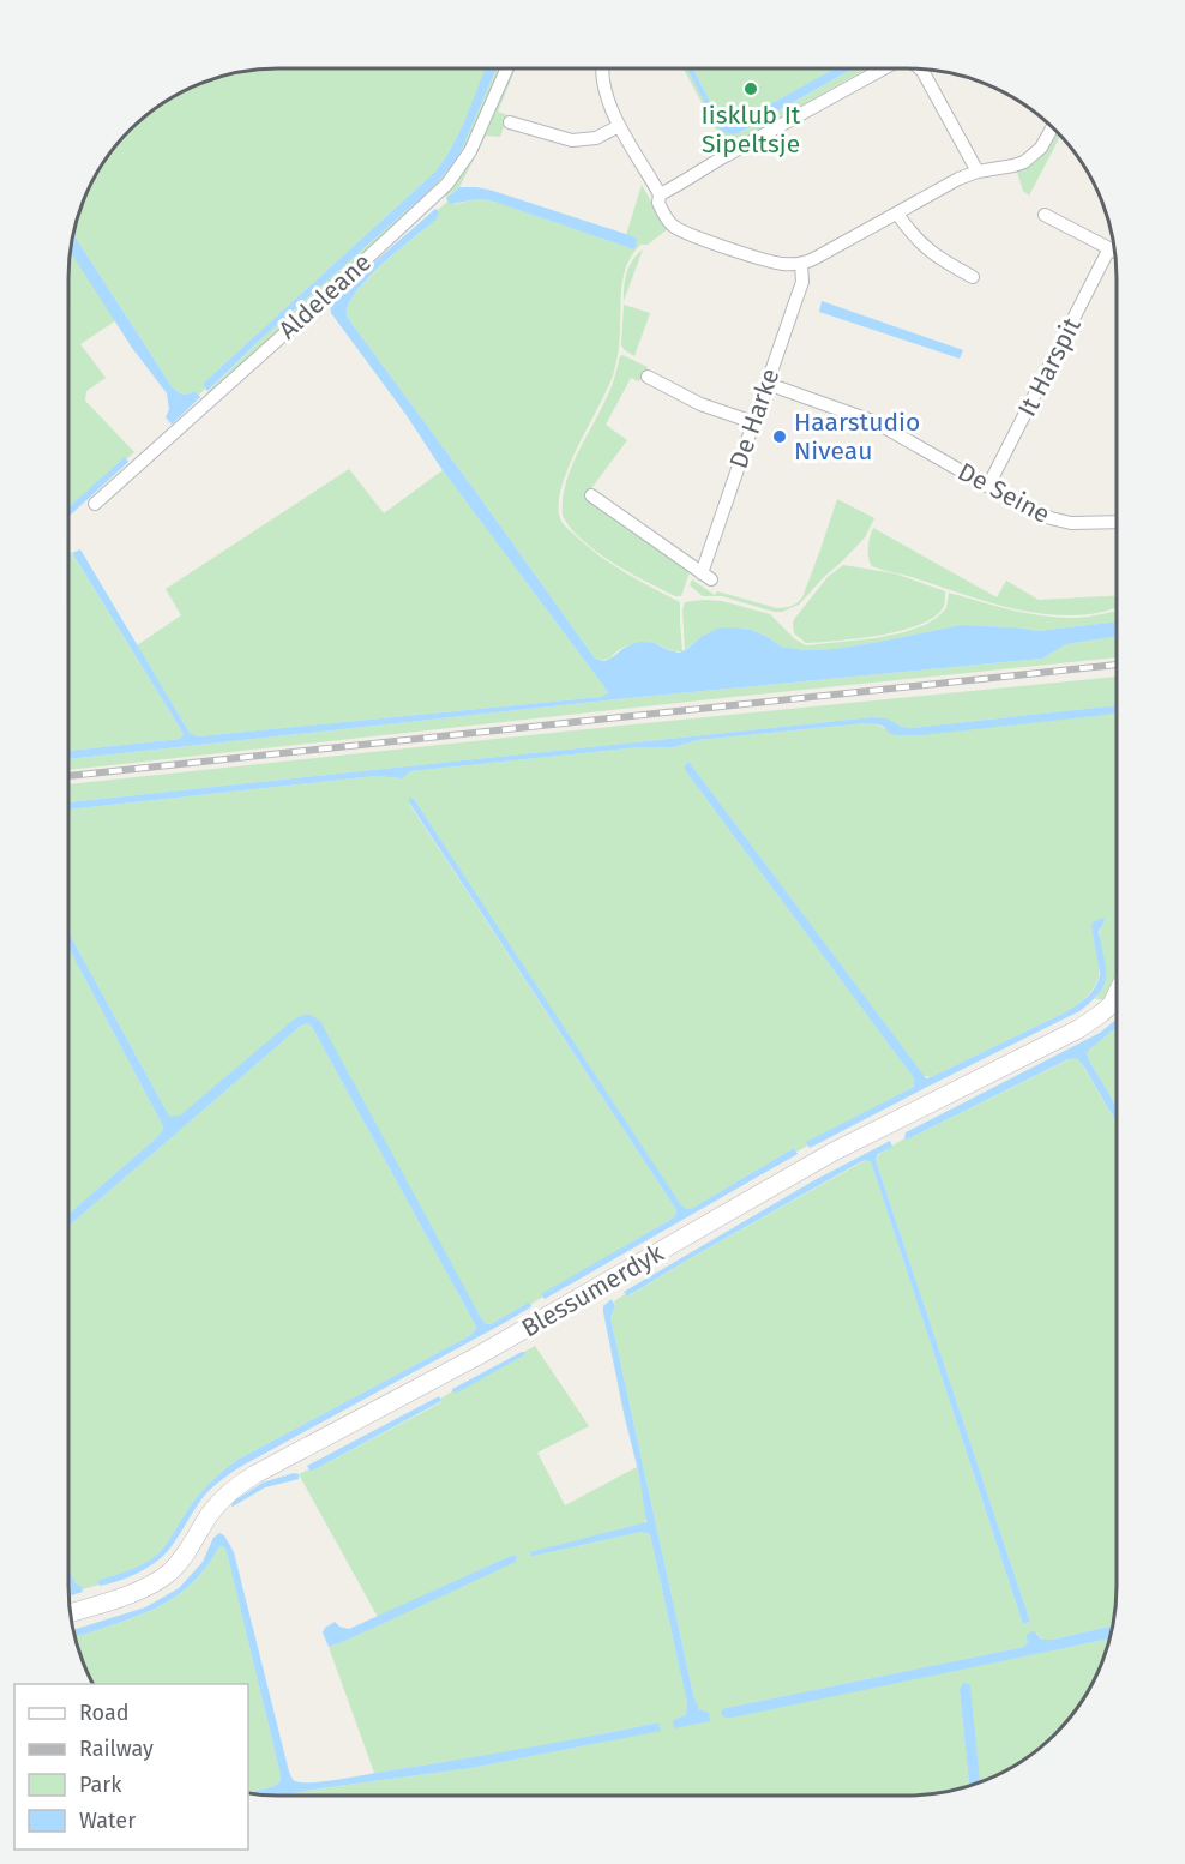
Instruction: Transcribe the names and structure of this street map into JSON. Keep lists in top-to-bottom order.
{
  "streets": {
    "street": [
      "Aldeleane",
      "It Harspit",
      "De Harke",
      "De Seine",
      "Blessumerdyk"
    ]
  },
  "crossings": [
    ["It Harspit", "De Seine"],
    ["De Harke", "De Seine"]
  ],
  "places": ["Iisklub It Sipeltsje", "Haarstudio Niveau"],
  "legend": [
    "Road",
    "Railway",
    "Park",
    "Water"
  ]
}
